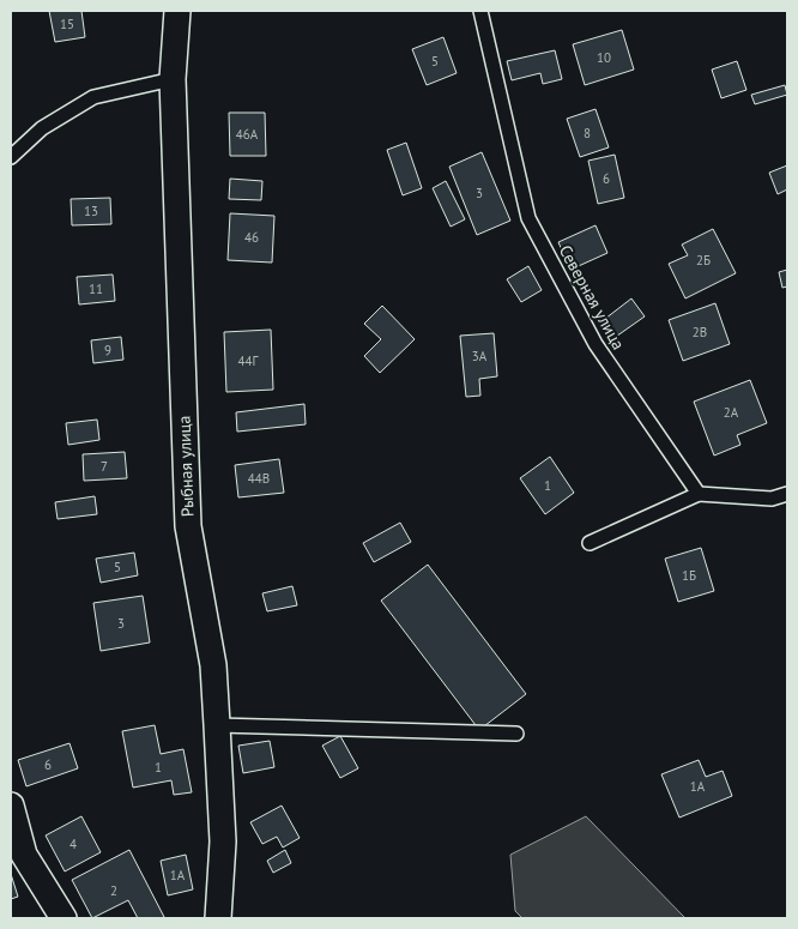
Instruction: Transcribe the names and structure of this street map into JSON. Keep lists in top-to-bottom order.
{
  "streets": {
    "street": ["Рыбная улица"],
    "lane": ["Северная улица"]
  },
  "house_numbers": [
    "15",
    "10",
    "5",
    "8",
    "46А",
    "6",
    "3",
    "13",
    "46",
    "2Б",
    "11",
    "2В",
    "9",
    "3А",
    "44Г",
    "2А",
    "7",
    "44В",
    "1",
    "5",
    "1Б",
    "3",
    "6",
    "1",
    "1А",
    "4",
    "1А",
    "2"
  ]
}
